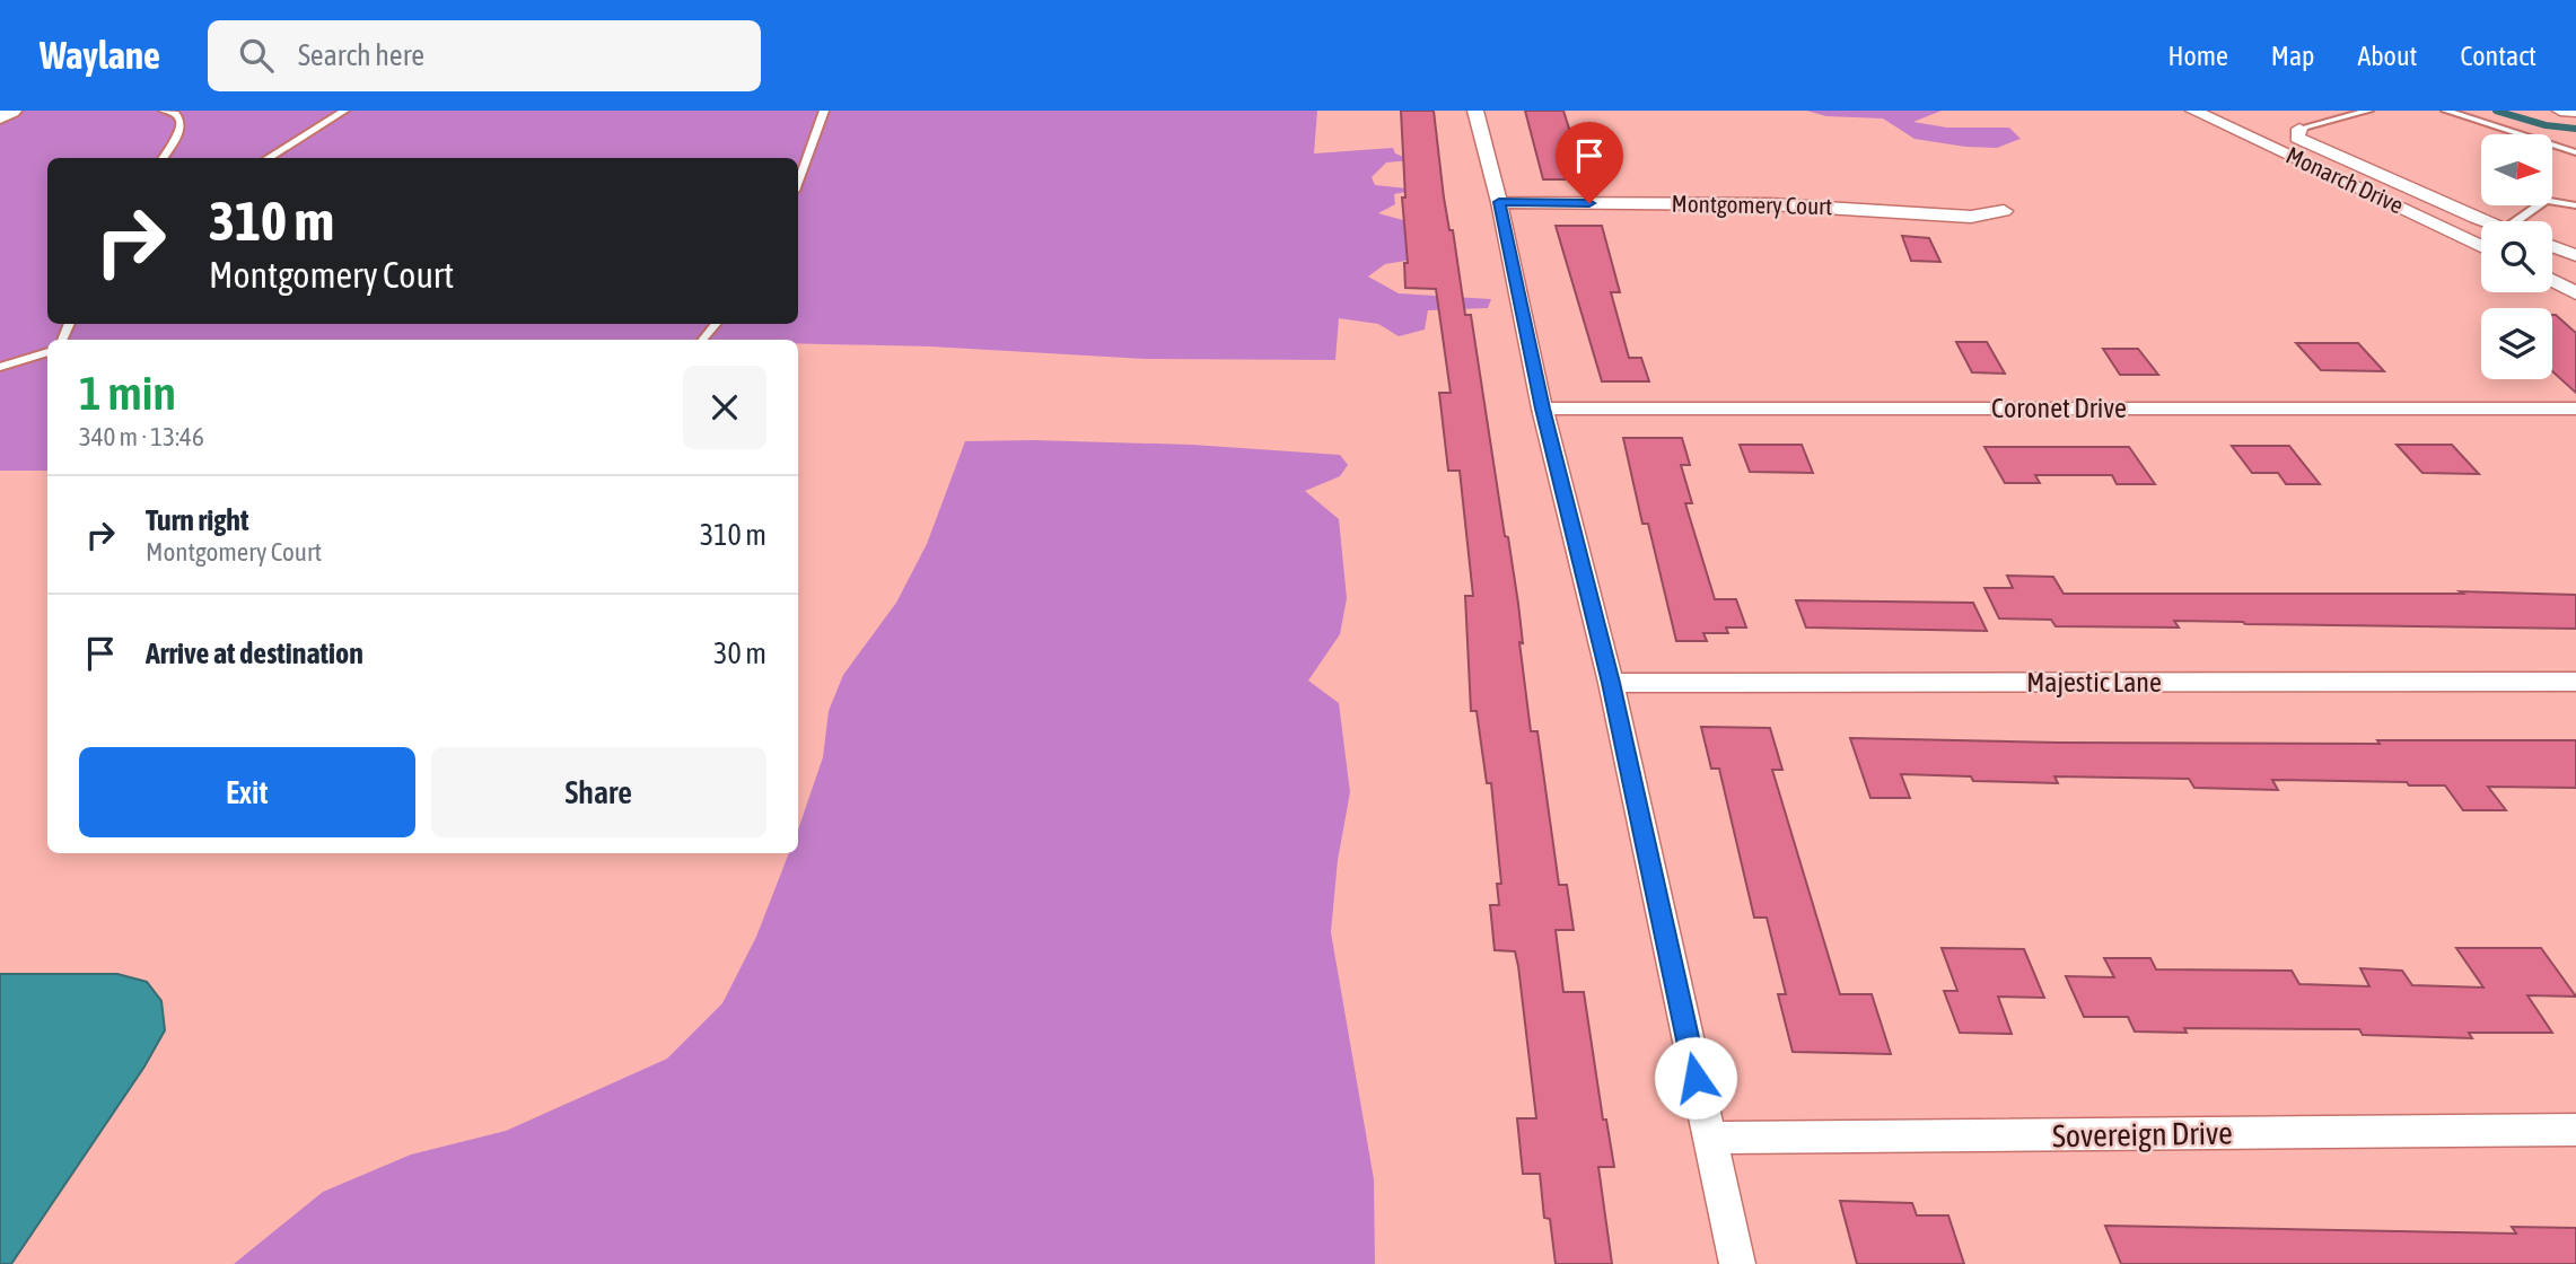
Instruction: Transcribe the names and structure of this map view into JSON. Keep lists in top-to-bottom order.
{
  "streets": {
    "street": [
      "Monarch Drive",
      "Montgomery Court",
      "Coronet Drive",
      "Majestic Lane",
      "Sovereign Drive"
    ]
  },
  "north": "right",
  "page": {
    "header": "Waylane",
    "search": "Search here",
    "nav": [
      "Home",
      "Map",
      "About",
      "Contact"
    ],
    "turn": ["310 m", "Montgomery Court"],
    "heading": ["1 min", "340 m · 13:46"],
    "list": [
      {
        "name": "Turn right",
        "note": "Montgomery Court",
        "value": "310 m"
      },
      {
        "name": "Arrive at destination",
        "value": "30 m"
      }
    ],
    "buttons": ["Exit", "Share"]
  }
}
